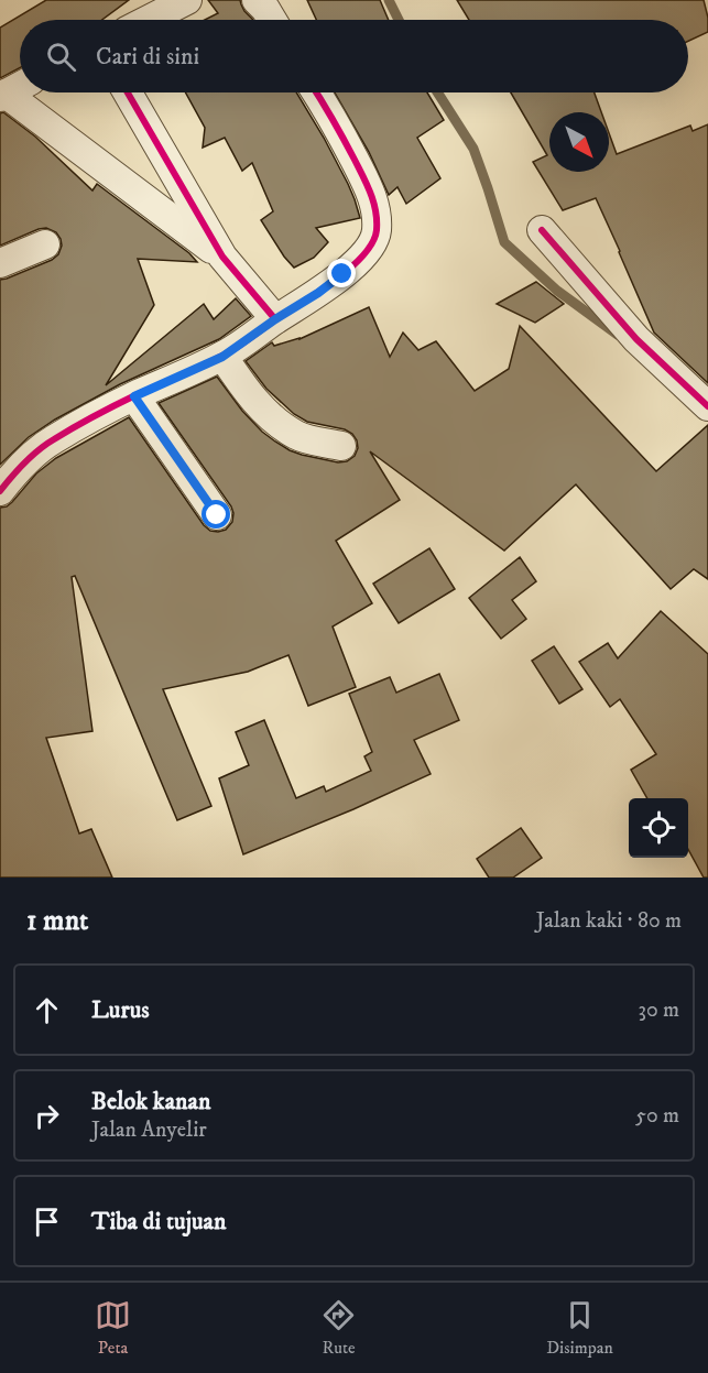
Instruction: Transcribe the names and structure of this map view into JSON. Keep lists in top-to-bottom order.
{
  "north": "bottom right",
  "page": {
    "search": "Cari di sini",
    "heading": ["1 mnt", "Jalan kaki · 80 m"],
    "list": [
      ["Lurus", "30 m"],
      ["Belok kanan", "Jalan Anyelir", "50 m"],
      "Tiba di tujuan"
    ],
    "nav": ["Peta", "Rute", "Disimpan"]
  }
}
